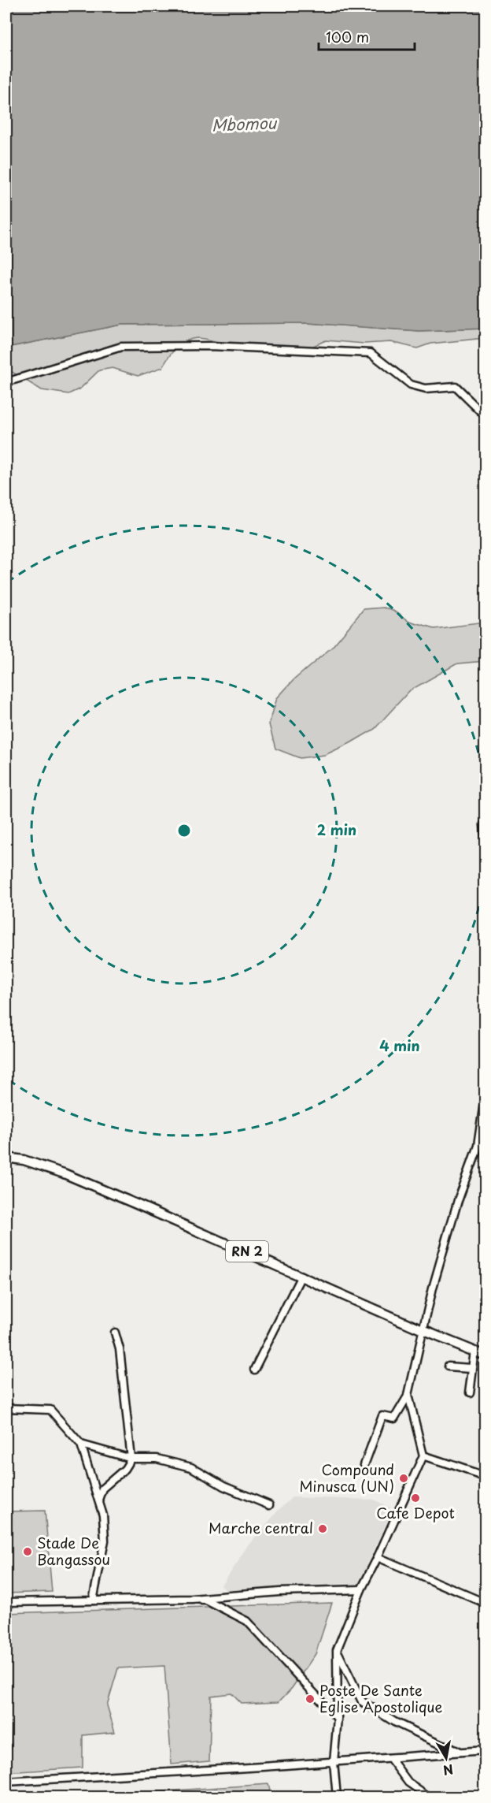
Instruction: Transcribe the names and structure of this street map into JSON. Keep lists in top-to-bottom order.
{
  "streets": {
    "main road": ["RN 2"]
  },
  "water": ["Mbomou"],
  "places": [
    "Compound Minusca (UN)",
    "Cafe Depot",
    "Marche central",
    "Stade De Bangassou",
    "Poste De Sante Eglise Apostolique"
  ],
  "scale_bar": "100 m",
  "north": "bottom",
  "rings": ["2 min", "4 min"]
}
